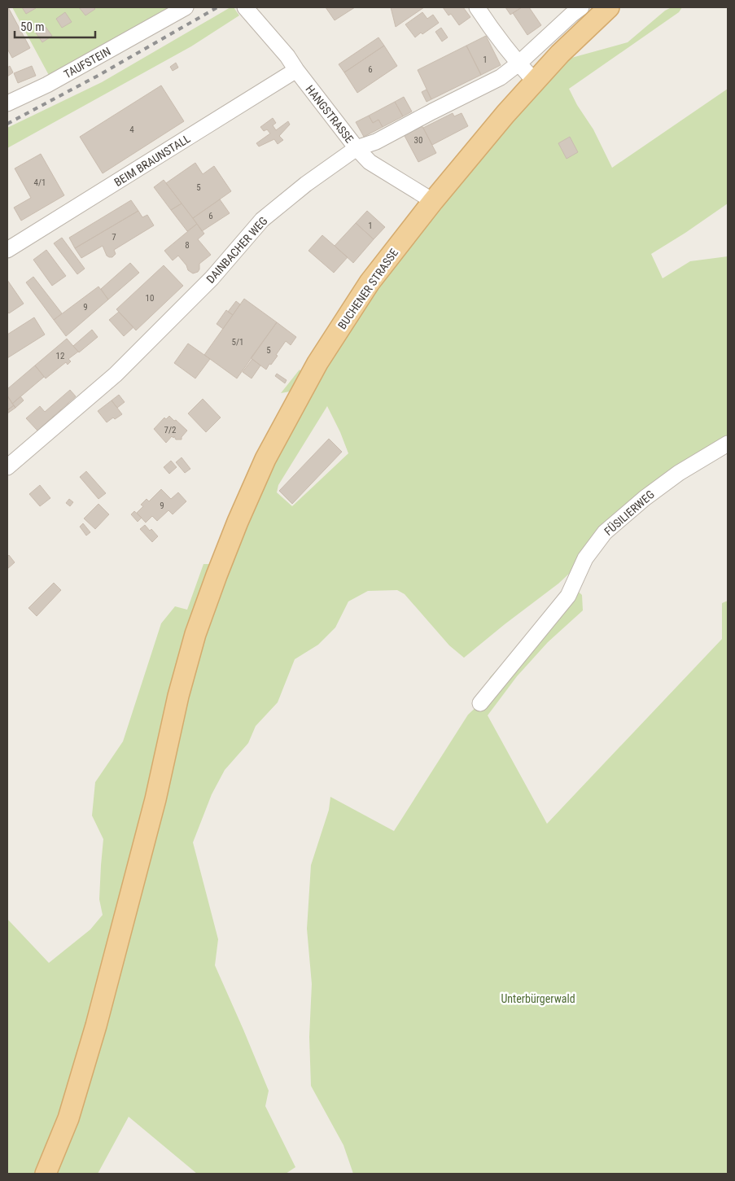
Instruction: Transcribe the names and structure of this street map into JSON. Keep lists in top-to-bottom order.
{
  "streets": {
    "main road": ["BUCHENER STRASSE"],
    "street": [
      "TAUFSTEIN",
      "HANGSTRASSE",
      "BEIM BRAUNSTALL",
      "DAINBACHER WEG",
      "FÜSILIERWEG"
    ]
  },
  "crossings": [
    ["HANGSTRASSE", "BEIM BRAUNSTALL"],
    ["HANGSTRASSE", "DAINBACHER WEG"],
    ["HANGSTRASSE", "BUCHENER STRASSE"]
  ],
  "parks": ["Unterbürgerwald"],
  "house_numbers": [
    "1",
    "6",
    "4",
    "30",
    "4/1",
    "5",
    "6",
    "1",
    "7",
    "8",
    "10",
    "9",
    "5/1",
    "5",
    "12",
    "7/2",
    "9"
  ],
  "scale_bar": "50 m"
}
